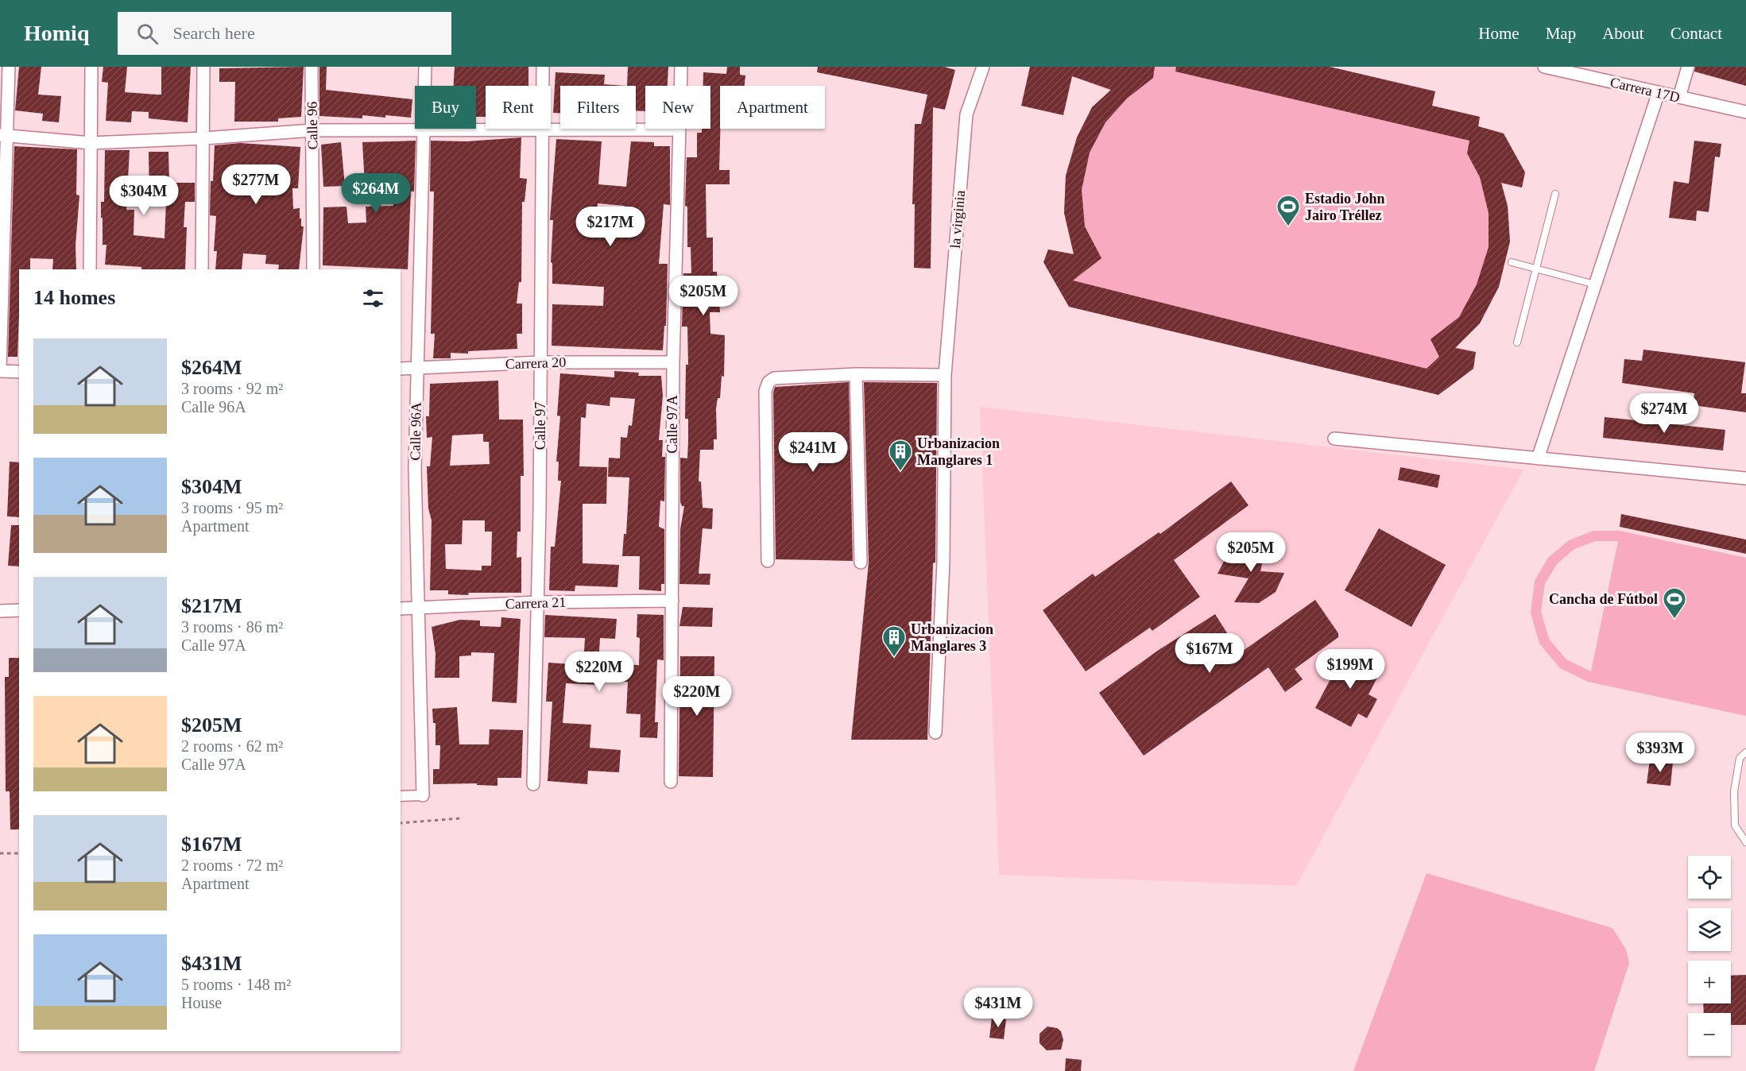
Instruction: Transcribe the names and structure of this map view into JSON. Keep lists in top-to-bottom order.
{
  "streets": {
    "street": [
      "Carrera 17D",
      "Calle 96",
      "la virginia",
      "Carrera 20",
      "Calle 97A",
      "Calle 97",
      "Calle 96A",
      "Carrera 21"
    ]
  },
  "crossings": [
    ["Carrera 20", "Calle 97A"],
    ["Carrera 20", "Calle 97"],
    ["Carrera 20", "Calle 96A"],
    ["Calle 97A", "Carrera 21"],
    ["Calle 97", "Carrera 21"],
    ["Calle 96A", "Carrera 21"]
  ],
  "places": {
    "sports": ["Estadio John Jairo Tréllez", "Cancha de Fútbol"],
    "building": ["Urbanizacion Manglares 1", "Urbanizacion Manglares 3"]
  },
  "page": {
    "header": "Homiq",
    "search": "Search here",
    "nav": [
      "Home",
      "Map",
      "About",
      "Contact"
    ],
    "chip": [
      "Buy",
      "Rent",
      "Filters",
      "New",
      "Apartment"
    ],
    "price": [
      "$277M",
      "$264M",
      "$304M",
      "$217M",
      "$205M",
      "$274M",
      "$241M",
      "$205M",
      "$167M",
      "$199M",
      "$220M",
      "$220M",
      "$393M",
      "$431M"
    ],
    "heading": "14 homes",
    "list": [
      {
        "name": "$264M",
        "note": "3 rooms · 92 m² · Calle 96A"
      },
      {
        "name": "$304M",
        "note": "3 rooms · 95 m² · Apartment"
      },
      {
        "name": "$217M",
        "note": "3 rooms · 86 m² · Calle 97A"
      },
      {
        "name": "$205M",
        "note": "2 rooms · 62 m² · Calle 97A"
      },
      {
        "name": "$167M",
        "note": "2 rooms · 72 m² · Apartment"
      },
      {
        "name": "$431M",
        "note": "5 rooms · 148 m² · House"
      }
    ],
    "map_buttons": ["+", "−"]
  }
}
